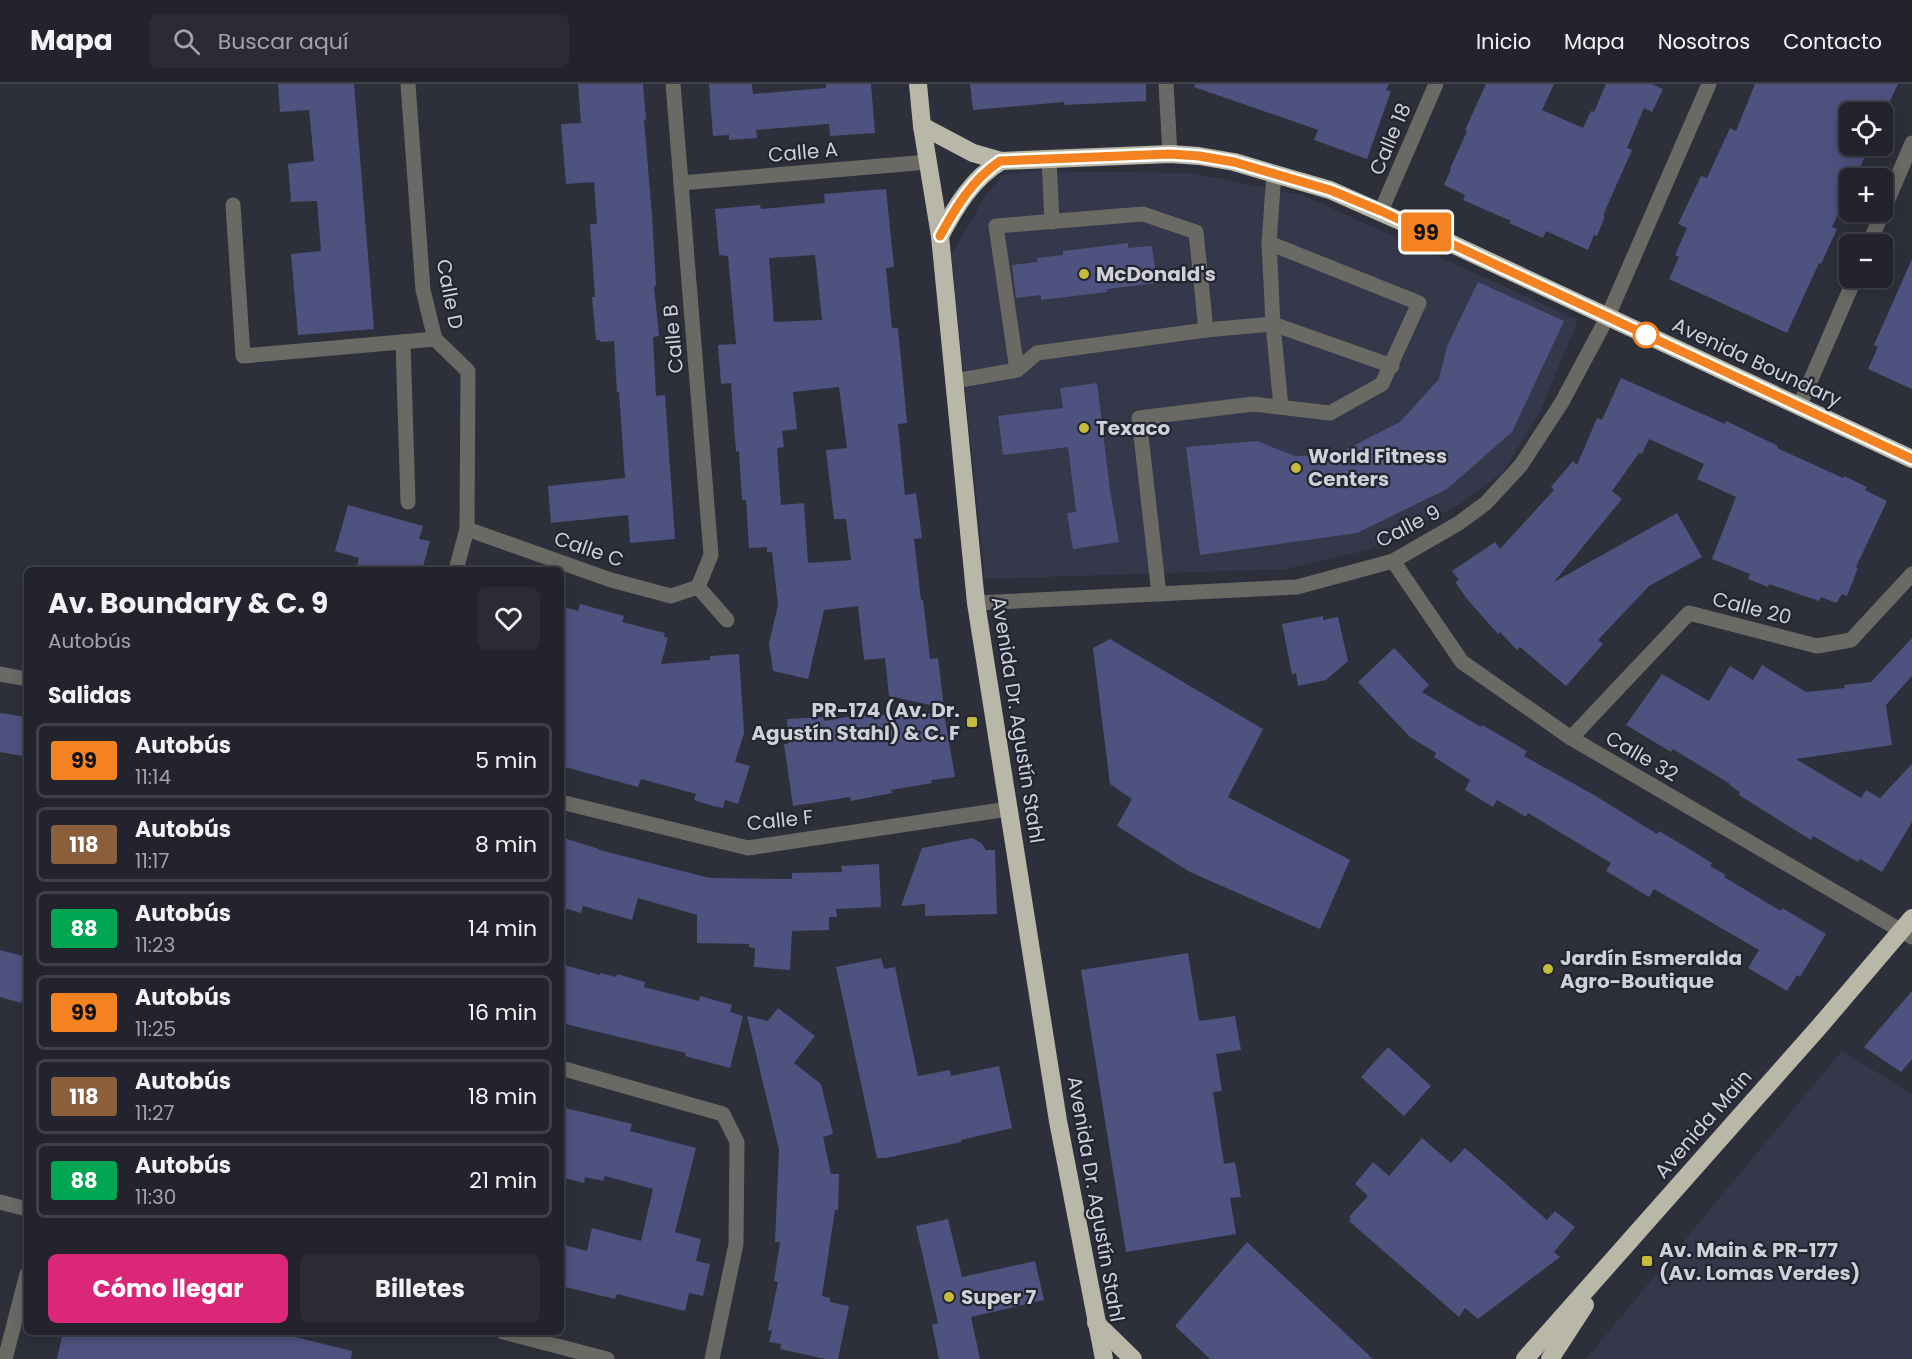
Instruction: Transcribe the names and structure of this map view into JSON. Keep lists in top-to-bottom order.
{
  "streets": {
    "highway": ["Avenida Boundary", "Avenida Dr. Agustín Stahl", "Avenida Main"],
    "street": [
      "Calle 18",
      "Calle A",
      "Calle D",
      "Calle B",
      "Calle 9",
      "Calle C",
      "Calle 20",
      "Calle 32",
      "Calle F"
    ]
  },
  "crossings": [
    ["Calle 18", "Avenida Boundary"],
    ["Calle A", "Calle B"],
    ["Calle A", "Avenida Dr. Agustín Stahl"],
    ["Calle D", "Calle C"],
    ["Calle B", "Calle C"],
    ["Avenida Boundary", "Calle 9"],
    ["Avenida Boundary", "Avenida Dr. Agustín Stahl"],
    ["Calle 9", "Avenida Dr. Agustín Stahl"],
    ["Calle 9", "Calle 32"],
    ["Calle 20", "Calle 32"],
    ["Avenida Dr. Agustín Stahl", "Calle F"],
    ["Calle 32", "Avenida Main"]
  ],
  "places": {
    "other": [
      "McDonald's",
      "Texaco",
      "World Fitness Centers",
      "Jardín Esmeralda Agro-Boutique",
      "Super 7"
    ],
    "transit": ["PR-174 (Av. Dr. Agustín Stahl) & C. F", "Av. Main & PR-177 (Av. Lomas Verdes)"]
  },
  "lines": ["bus line 99"],
  "page": {
    "header": "Mapa",
    "search": "Buscar aquí",
    "nav": [
      "Inicio",
      "Mapa",
      "Nosotros",
      "Contacto"
    ],
    "on_map": "99",
    "map_buttons": ["+", "−"],
    "heading": [
      ["Av. Boundary & C. 9", "Autobús"],
      "Salidas"
    ],
    "list": [
      {
        "mark": "99",
        "name": "Autobús",
        "note": "11:14",
        "value": "5 min"
      },
      {
        "mark": "118",
        "name": "Autobús",
        "note": "11:17",
        "value": "8 min"
      },
      {
        "mark": "88",
        "name": "Autobús",
        "note": "11:23",
        "value": "14 min"
      },
      {
        "mark": "99",
        "name": "Autobús",
        "note": "11:25",
        "value": "16 min"
      },
      {
        "mark": "118",
        "name": "Autobús",
        "note": "11:27",
        "value": "18 min"
      },
      {
        "mark": "88",
        "name": "Autobús",
        "note": "11:30",
        "value": "21 min"
      }
    ],
    "buttons": ["Cómo llegar", "Billetes"]
  }
}
